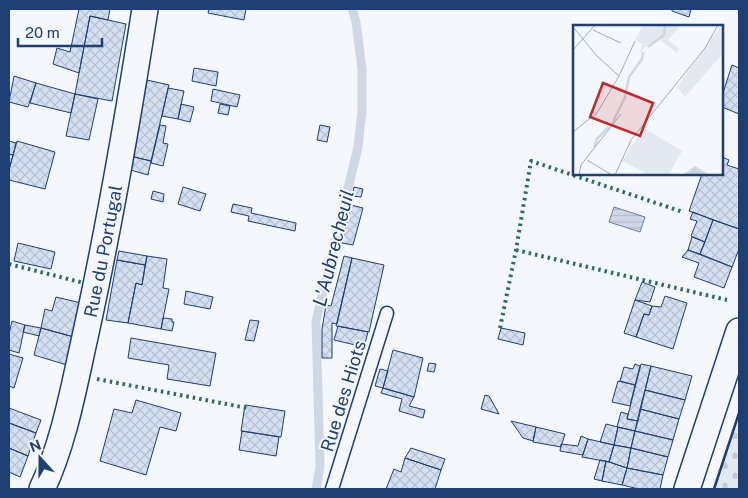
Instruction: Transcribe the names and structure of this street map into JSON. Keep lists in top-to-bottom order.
{
  "streets": {
    "street": ["Rue du Portugal"],
    "lane": ["Rue des Hiots"]
  },
  "water": ["L'Aubrecheuil"],
  "scale_bar": "20 m",
  "north": "top"
}
